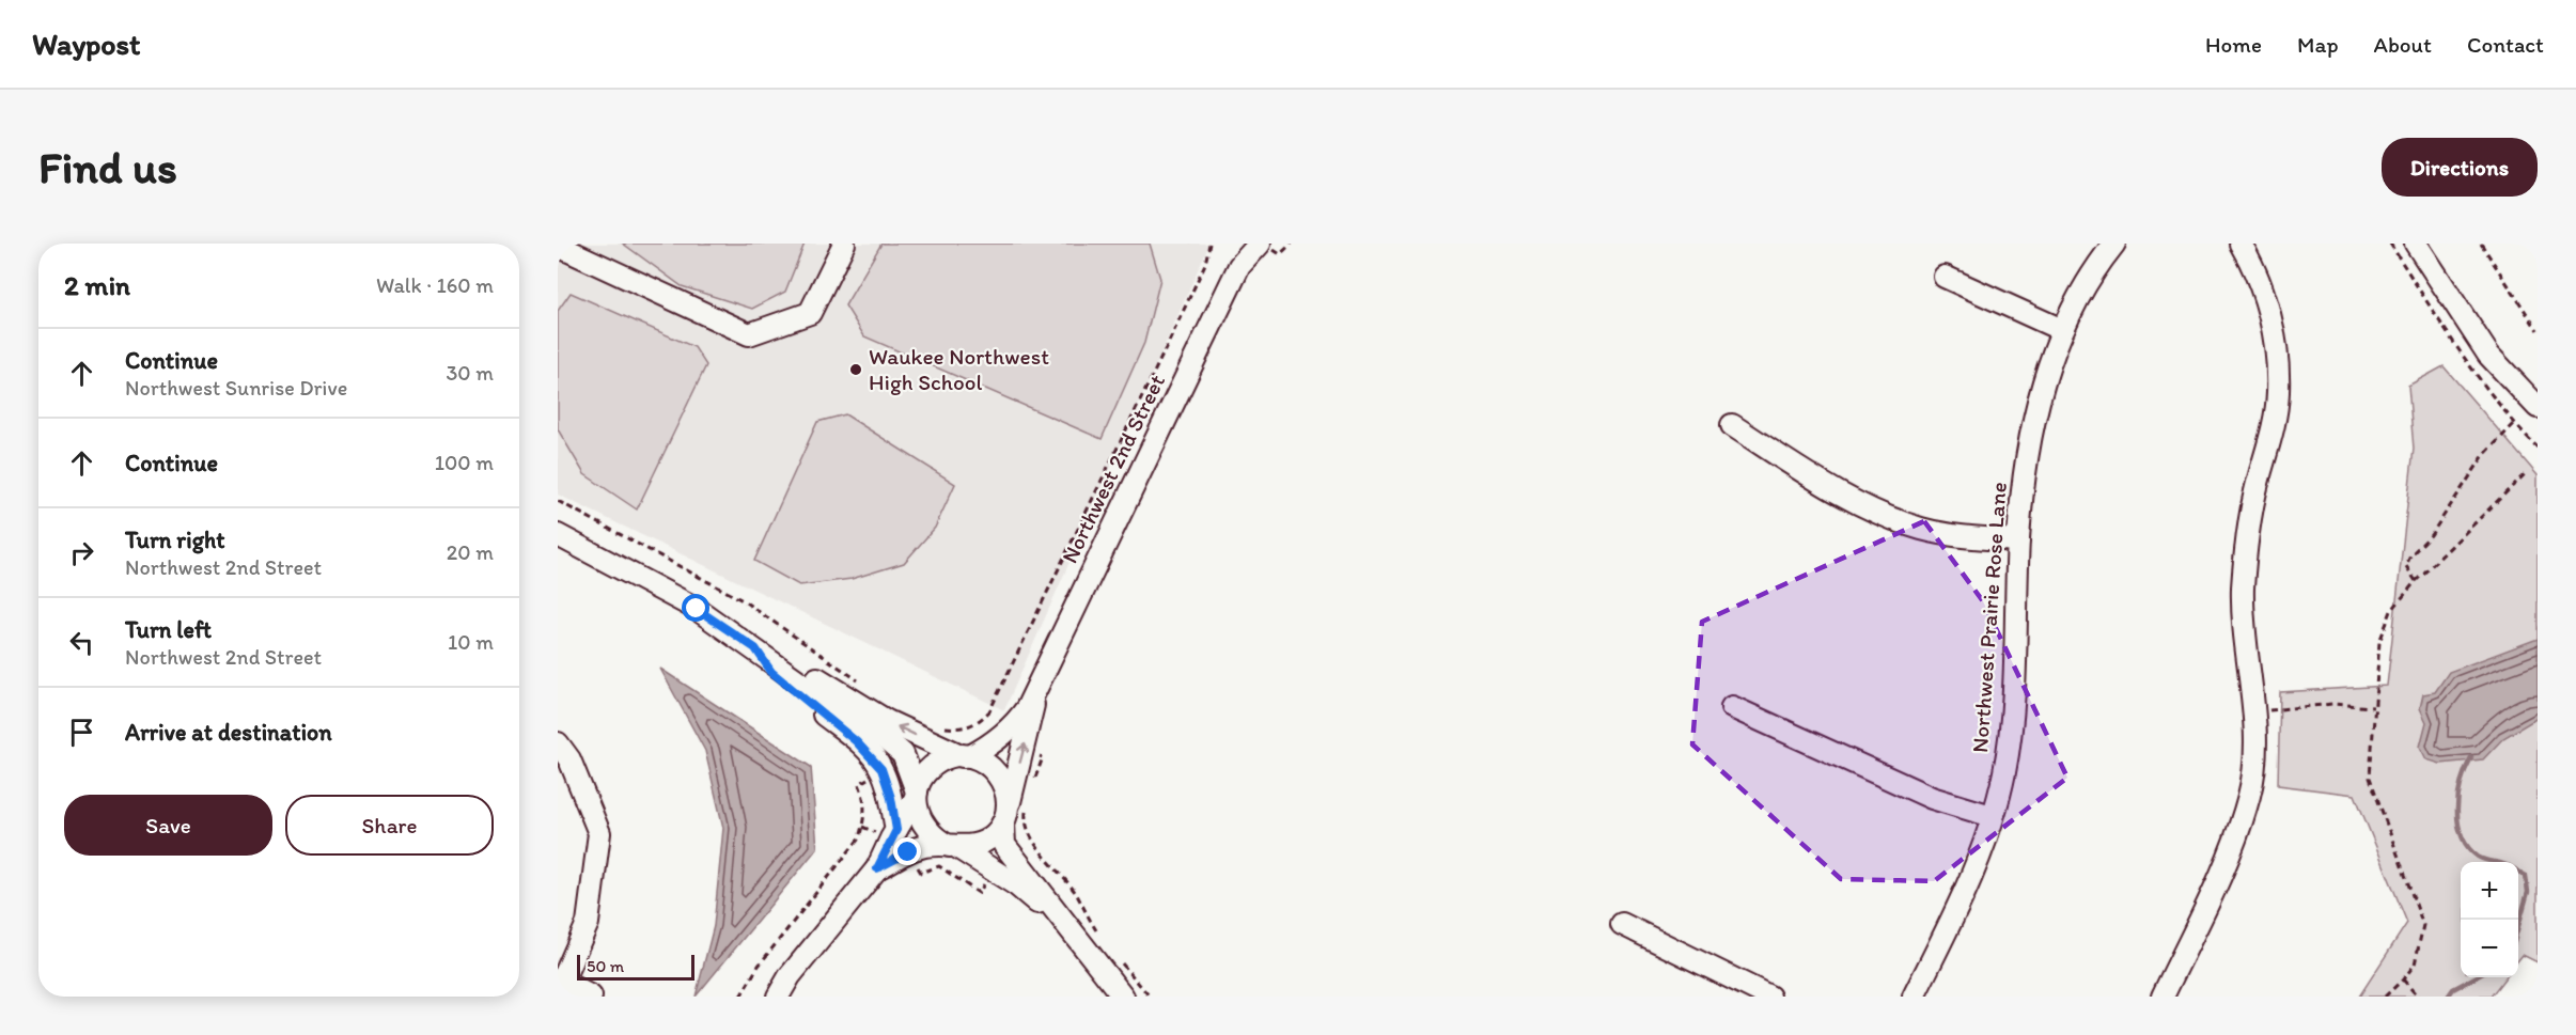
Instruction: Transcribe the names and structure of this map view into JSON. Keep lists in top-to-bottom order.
{
  "streets": {
    "street": ["Northwest 2nd Street", "Northwest Prairie Rose Lane"]
  },
  "places": ["Waukee Northwest High School"],
  "scale_bar": "50 m",
  "page": {
    "header": "Waypost",
    "nav": [
      "Home",
      "Map",
      "About",
      "Contact"
    ],
    "buttons": [
      "Directions",
      ["Save", "Share"]
    ],
    "title": "Find us",
    "heading": ["2 min", "Walk · 160 m"],
    "list": [
      ["Continue", "Northwest Sunrise Drive", "30 m"],
      ["Continue", "100 m"],
      ["Turn right", "Northwest 2nd Street", "20 m"],
      ["Turn left", "Northwest 2nd Street", "10 m"],
      "Arrive at destination"
    ],
    "map_buttons": ["+", "−"],
    "scale": "50 m"
  }
}
